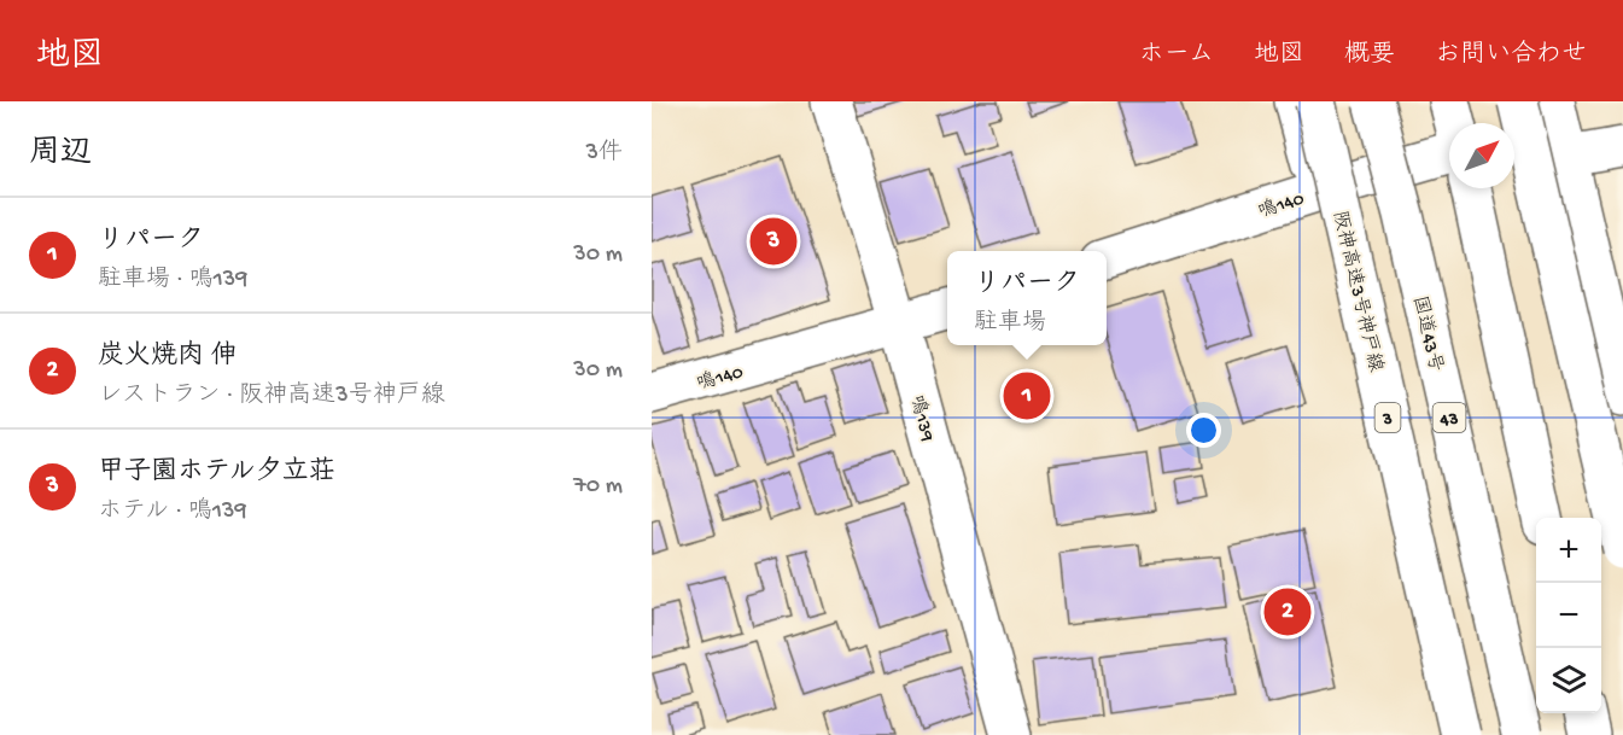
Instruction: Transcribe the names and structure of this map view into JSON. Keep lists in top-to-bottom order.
{
  "streets": {
    "main road": [
      "鳴140",
      "阪神高速3号神戸線",
      "国道43号",
      "鳴139",
      "3",
      "43"
    ]
  },
  "crossings": [
    ["鳴140", "鳴139"]
  ],
  "north": "top right",
  "page": {
    "header": "地図",
    "nav": [
      "ホーム",
      "地図",
      "概要",
      "お問い合わせ"
    ],
    "heading": ["周辺", "3件"],
    "list": [
      {
        "mark": "1",
        "name": "リパーク",
        "note": "駐車場 · 鳴139",
        "value": "30 m"
      },
      {
        "mark": "2",
        "name": "炭火焼肉 伸",
        "note": "レストラン · 阪神高速3号神戸線",
        "value": "30 m"
      },
      {
        "mark": "3",
        "name": "甲子園ホテル夕立荘",
        "note": "ホテル · 鳴139",
        "value": "70 m"
      }
    ],
    "pins": ["3", "1", "2"],
    "popup": ["リパーク", "駐車場"],
    "map_buttons": ["+", "−"]
  }
}
